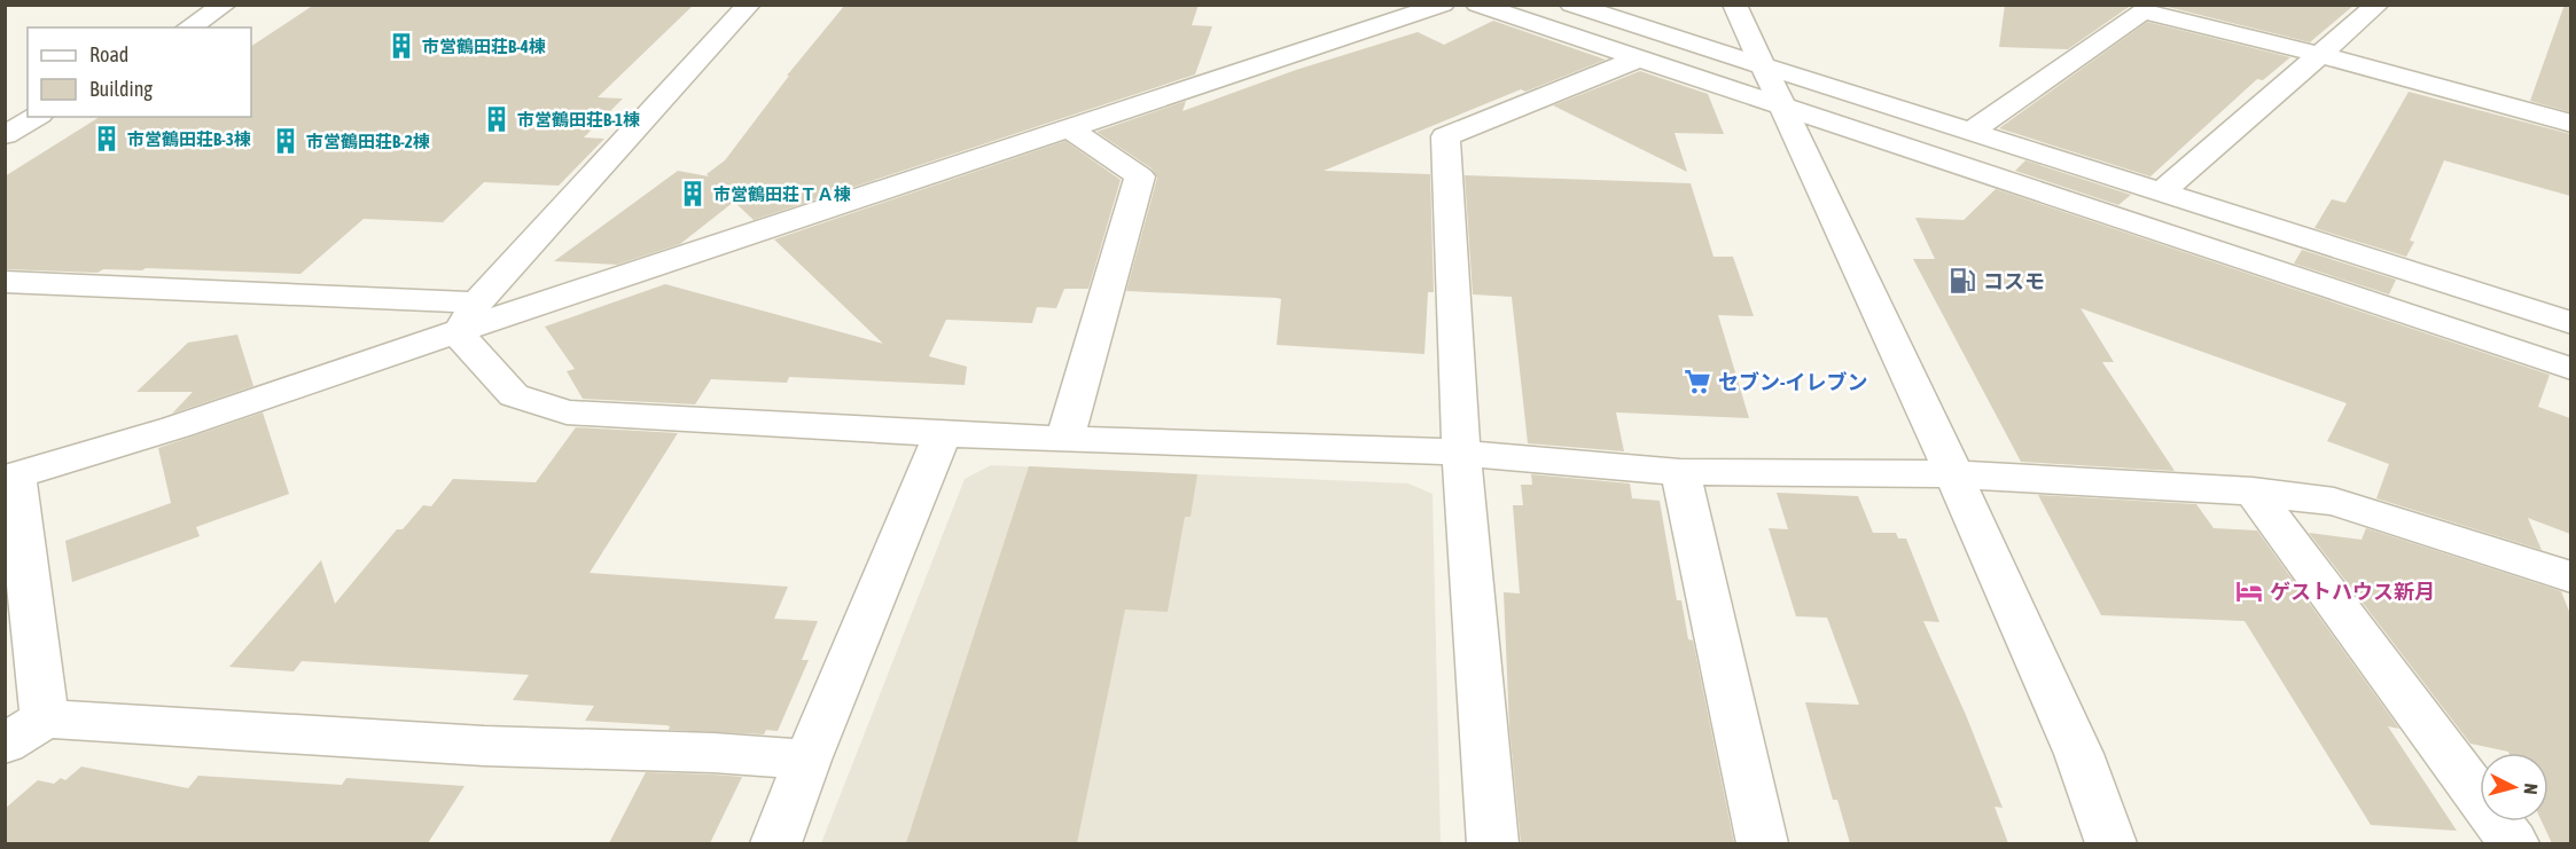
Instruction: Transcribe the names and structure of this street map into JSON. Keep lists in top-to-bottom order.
{
  "places": {
    "building": [
      "市営鶴田荘B-4棟",
      "市営鶴田荘B-1棟",
      "市営鶴田荘B-3棟",
      "市営鶴田荘B-2棟",
      "市営鶴田荘ＴＡ棟"
    ],
    "fuel station": ["コスモ"],
    "supermarket": ["セブン-イレブン"],
    "hotel": ["ゲストハウス新月"]
  },
  "legend": ["Road", "Building"],
  "north": "right"
}
